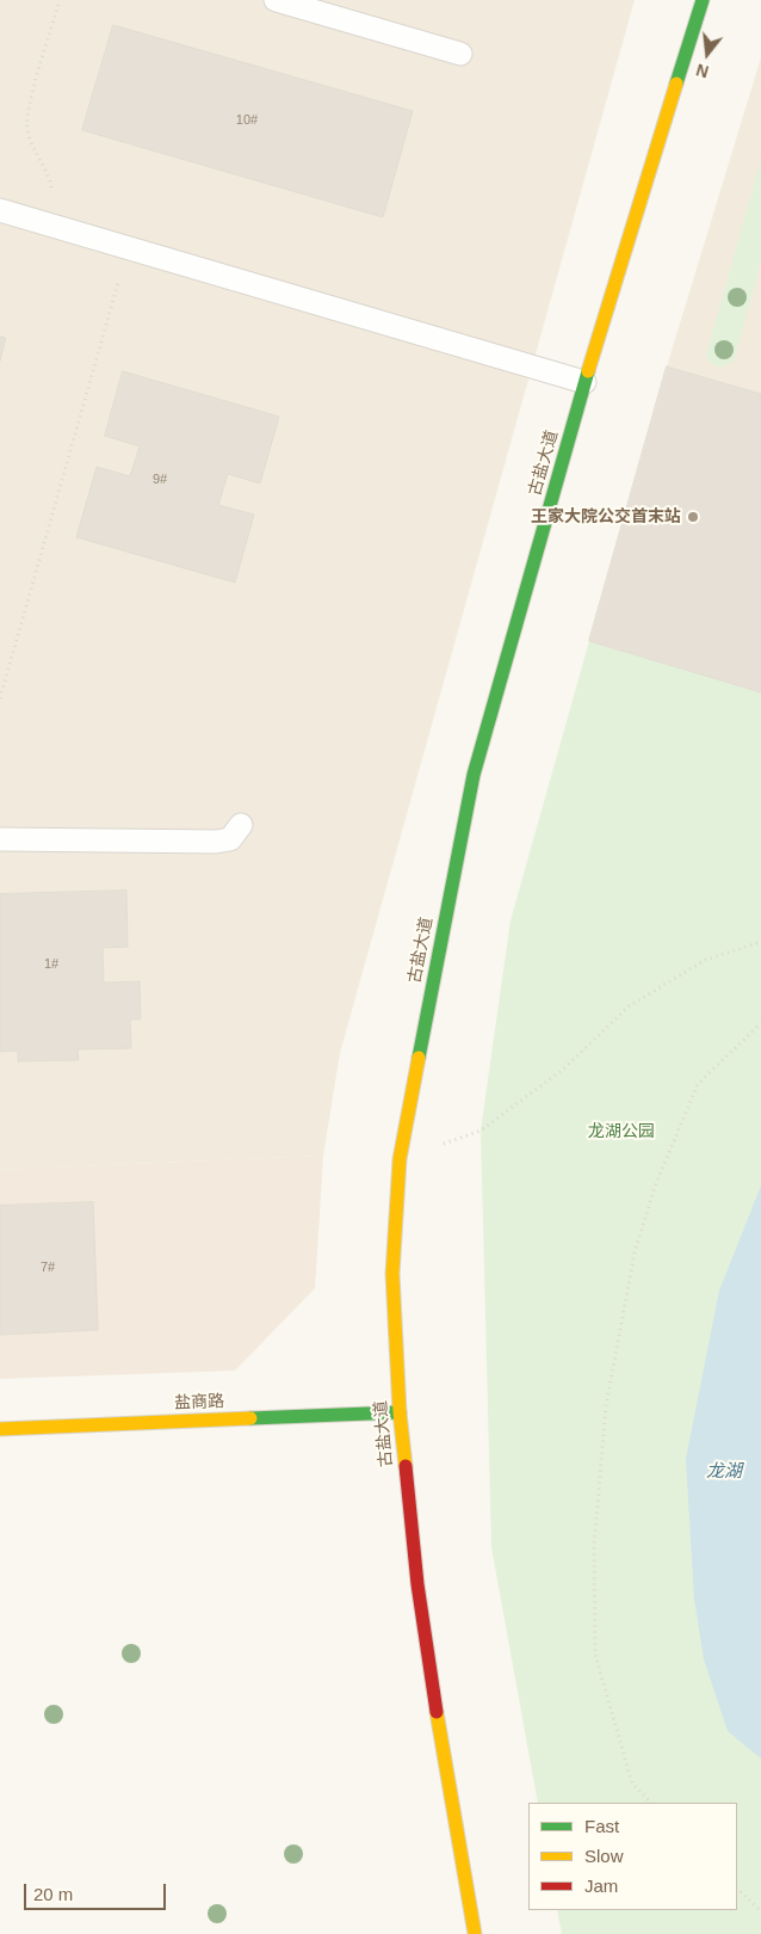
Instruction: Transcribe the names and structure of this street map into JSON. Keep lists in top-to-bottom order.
{
  "streets": {
    "street": ["古盐大道", "盐商路"]
  },
  "crossings": [
    ["古盐大道", "盐商路"]
  ],
  "water": ["龙湖"],
  "parks": ["龙湖公园"],
  "places": ["王家大院公交首末站"],
  "house_numbers": [
    "10#",
    "9#",
    "1#",
    "7#"
  ],
  "legend": ["Fast", "Slow", "Jam"],
  "scale_bar": "20 m",
  "north": "bottom"
}
